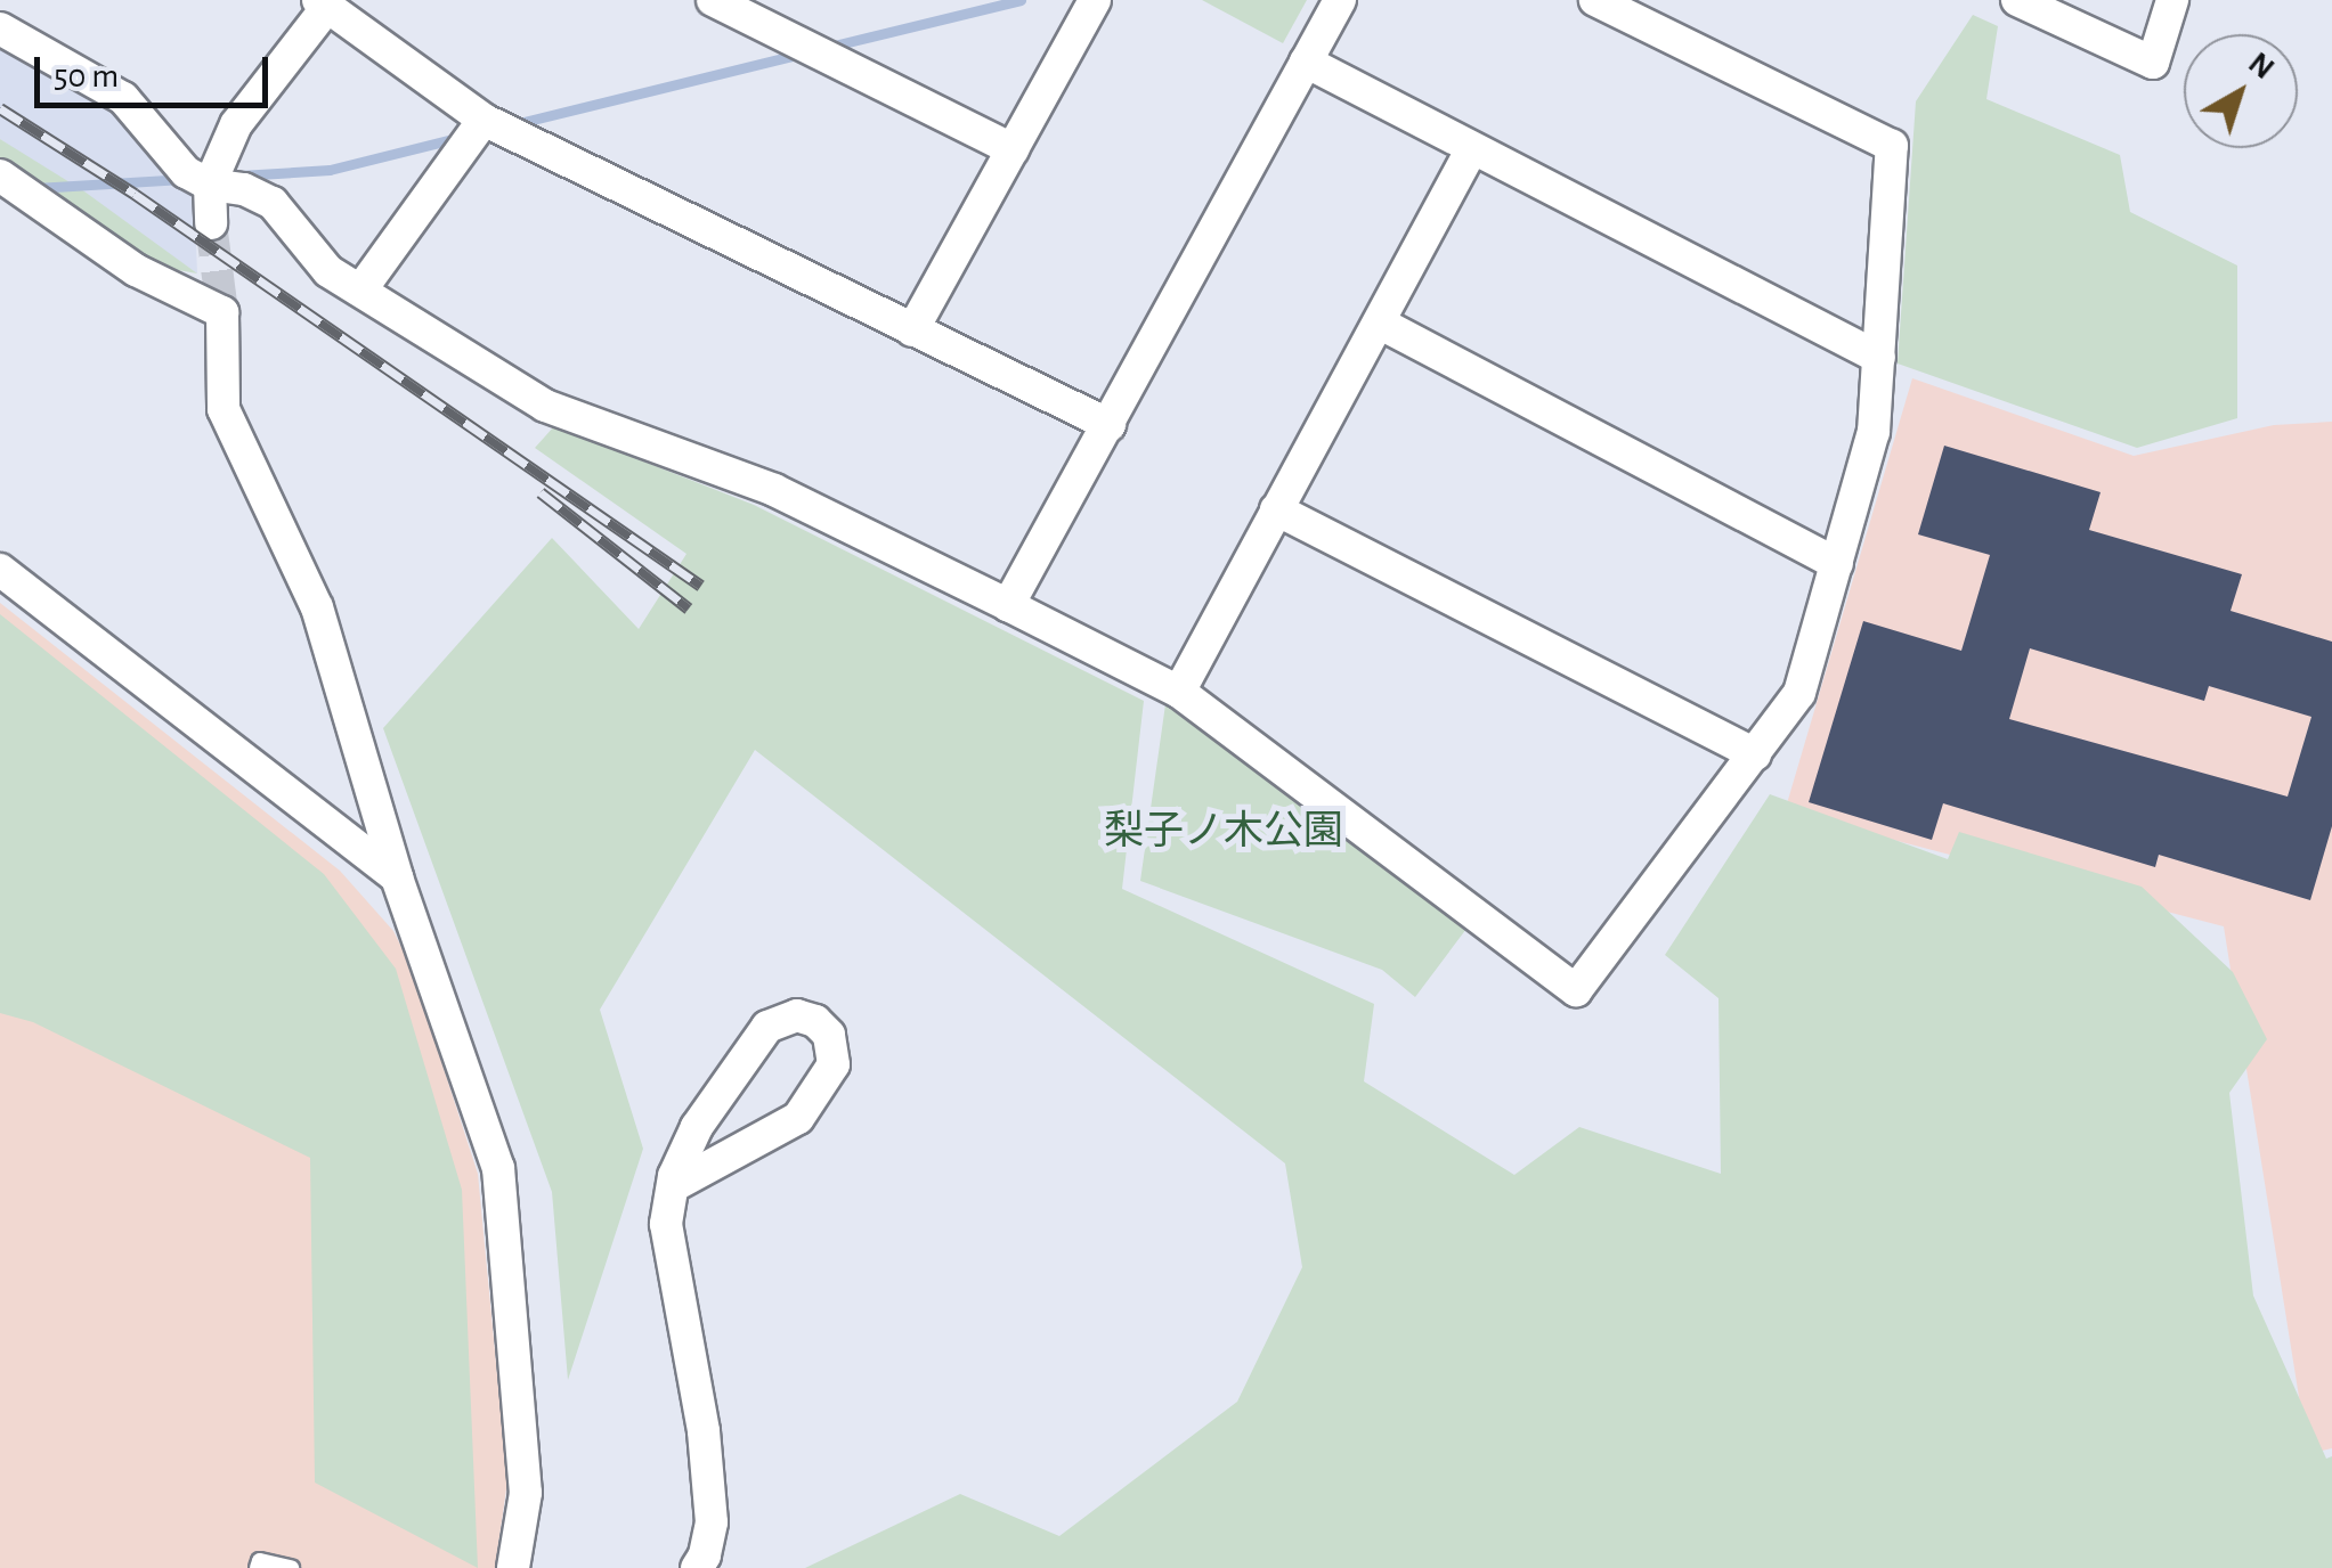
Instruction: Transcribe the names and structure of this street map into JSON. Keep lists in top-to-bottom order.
{
  "parks": ["梨子ノ木公園"],
  "scale_bar": "50 m",
  "north": "top right"
}
